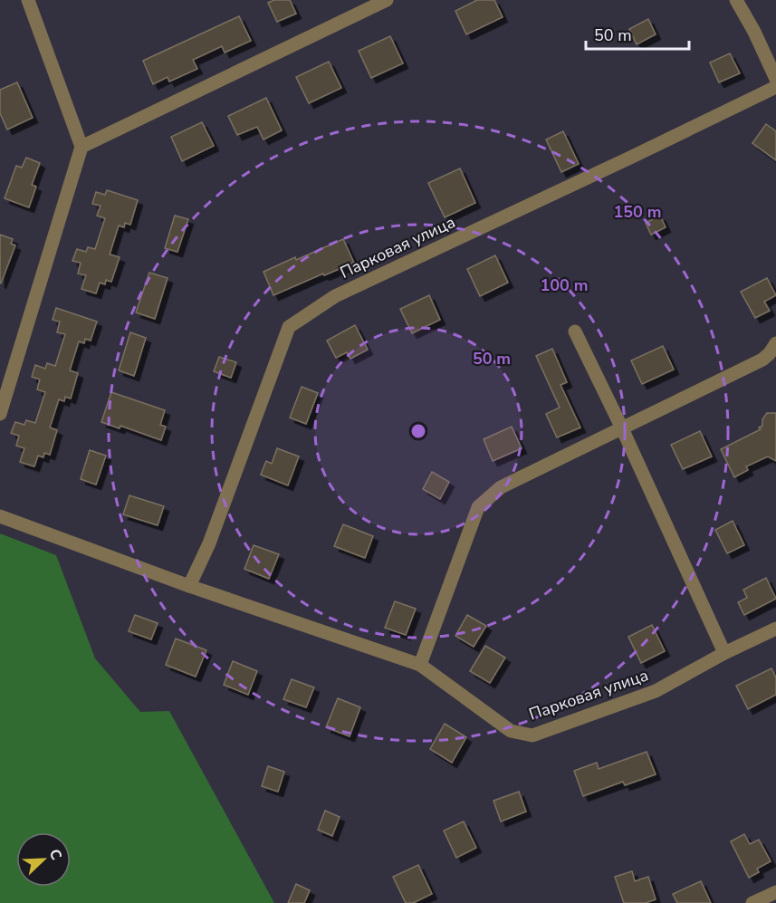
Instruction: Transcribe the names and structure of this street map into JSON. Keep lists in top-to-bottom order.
{
  "streets": {
    "street": ["Парковая улица"]
  },
  "scale_bar": "50 m",
  "north": "top right",
  "rings": ["150 m", "100 m", "50 m"]
}
